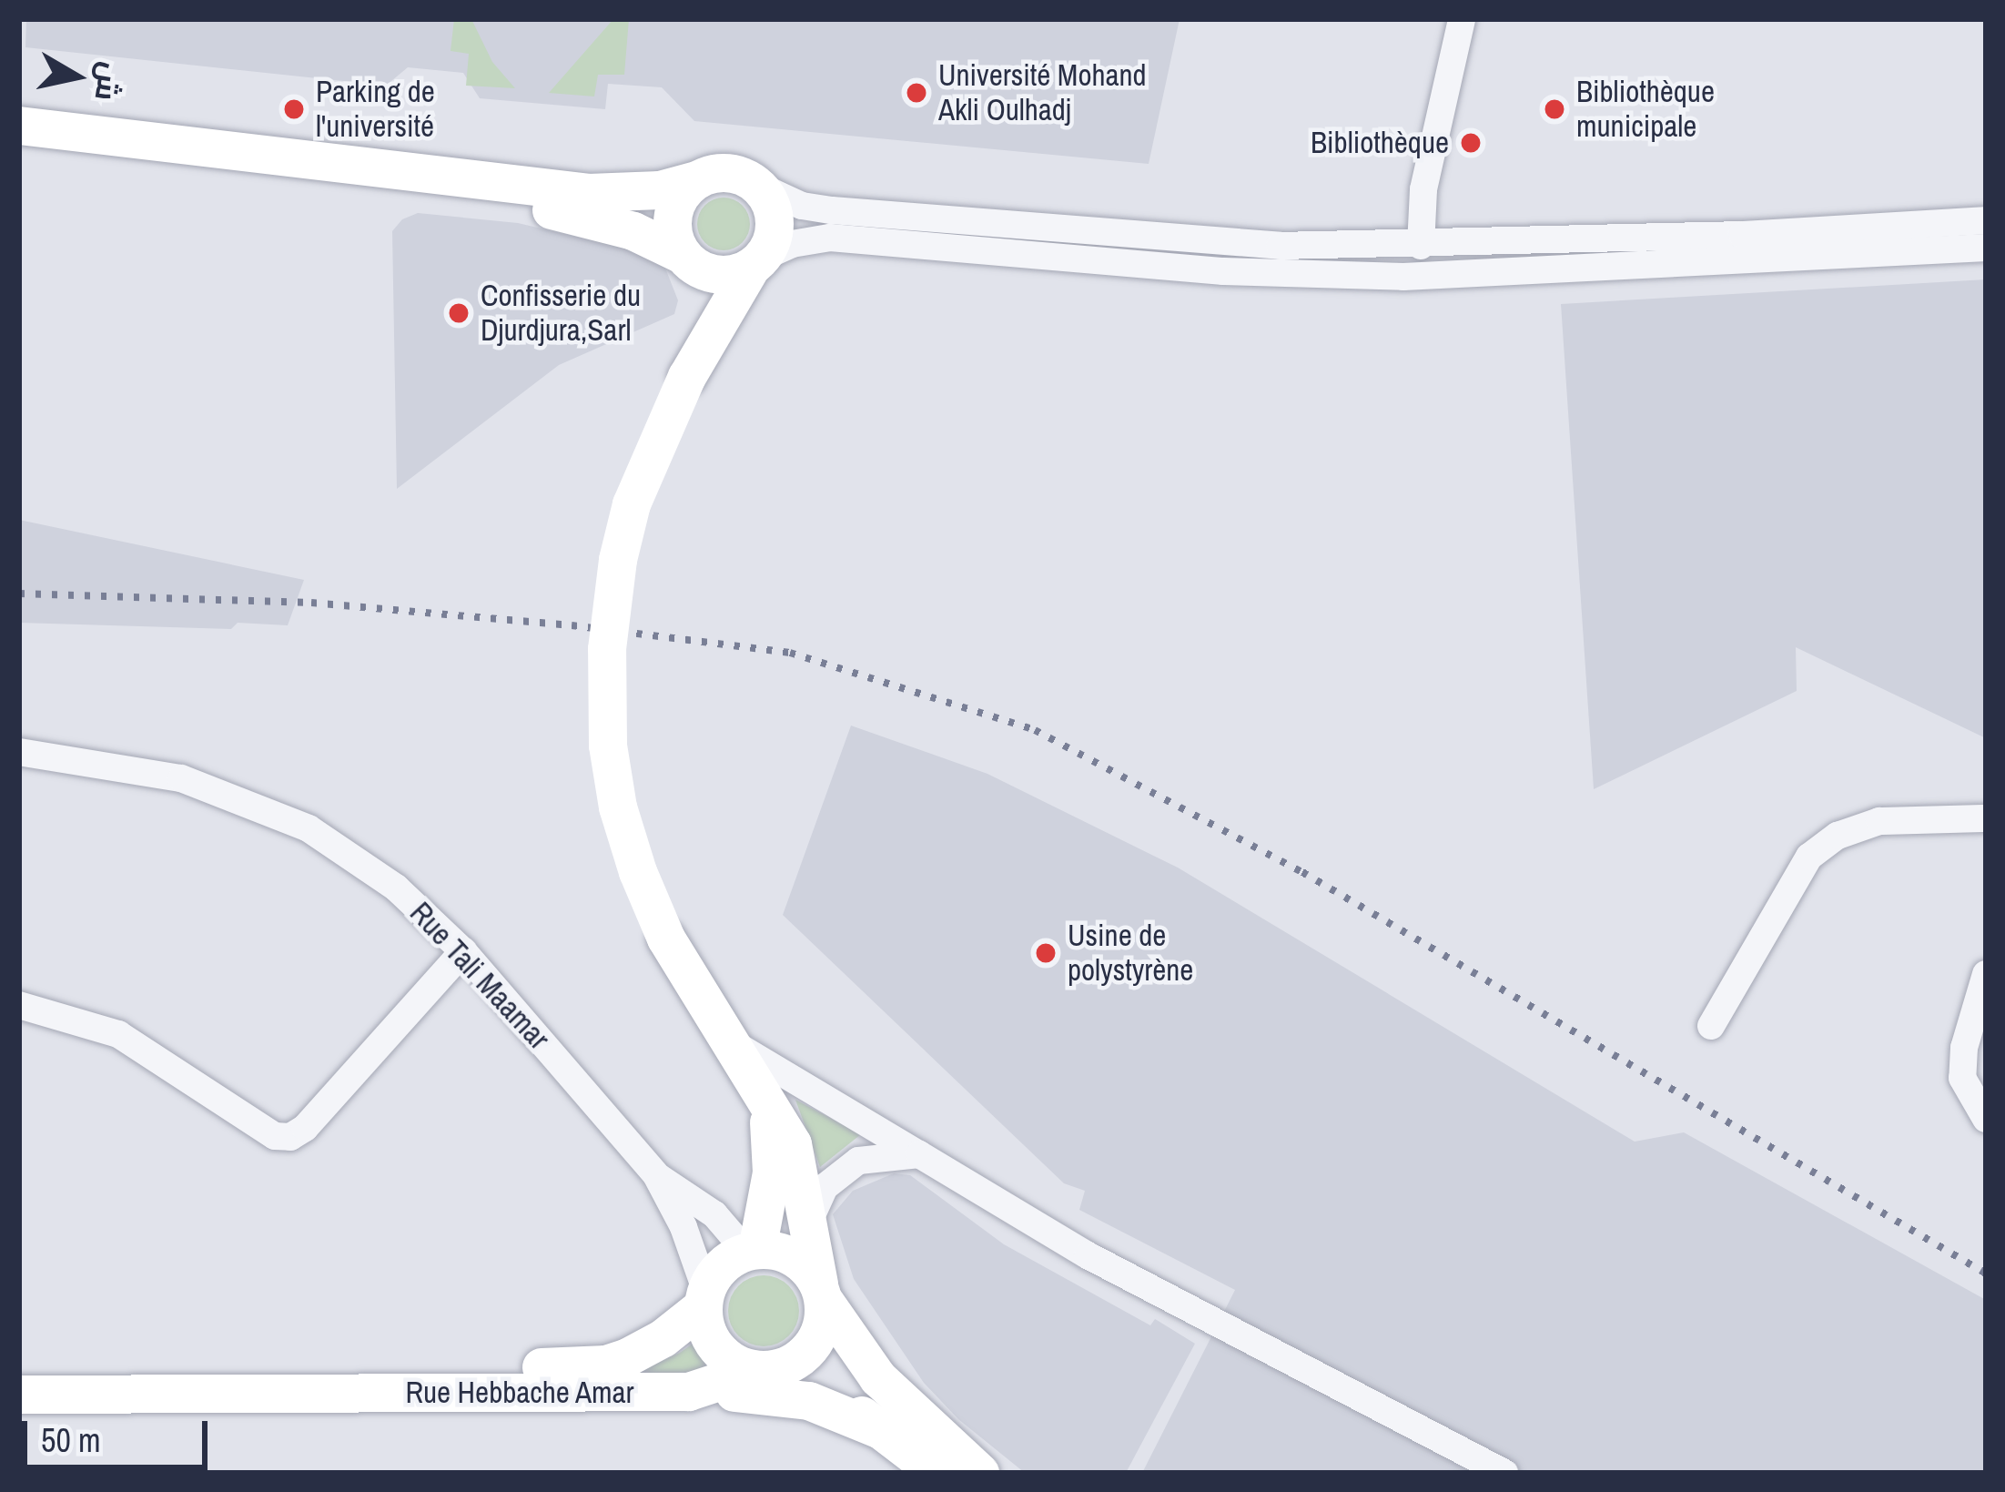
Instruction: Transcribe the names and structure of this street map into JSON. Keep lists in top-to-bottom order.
{
  "streets": {
    "main road": ["Rue Hebbache Amar"],
    "street": ["Rue Tali Maamar"]
  },
  "places": [
    "Université Mohand Akli Oulhadj",
    "Parking de l'université",
    "Bibliothèque municipale",
    "Bibliothèque",
    "Confisserie du Djurdjura,Sarl",
    "Usine de polystyrène"
  ],
  "scale_bar": "50 m",
  "north": "right"
}
